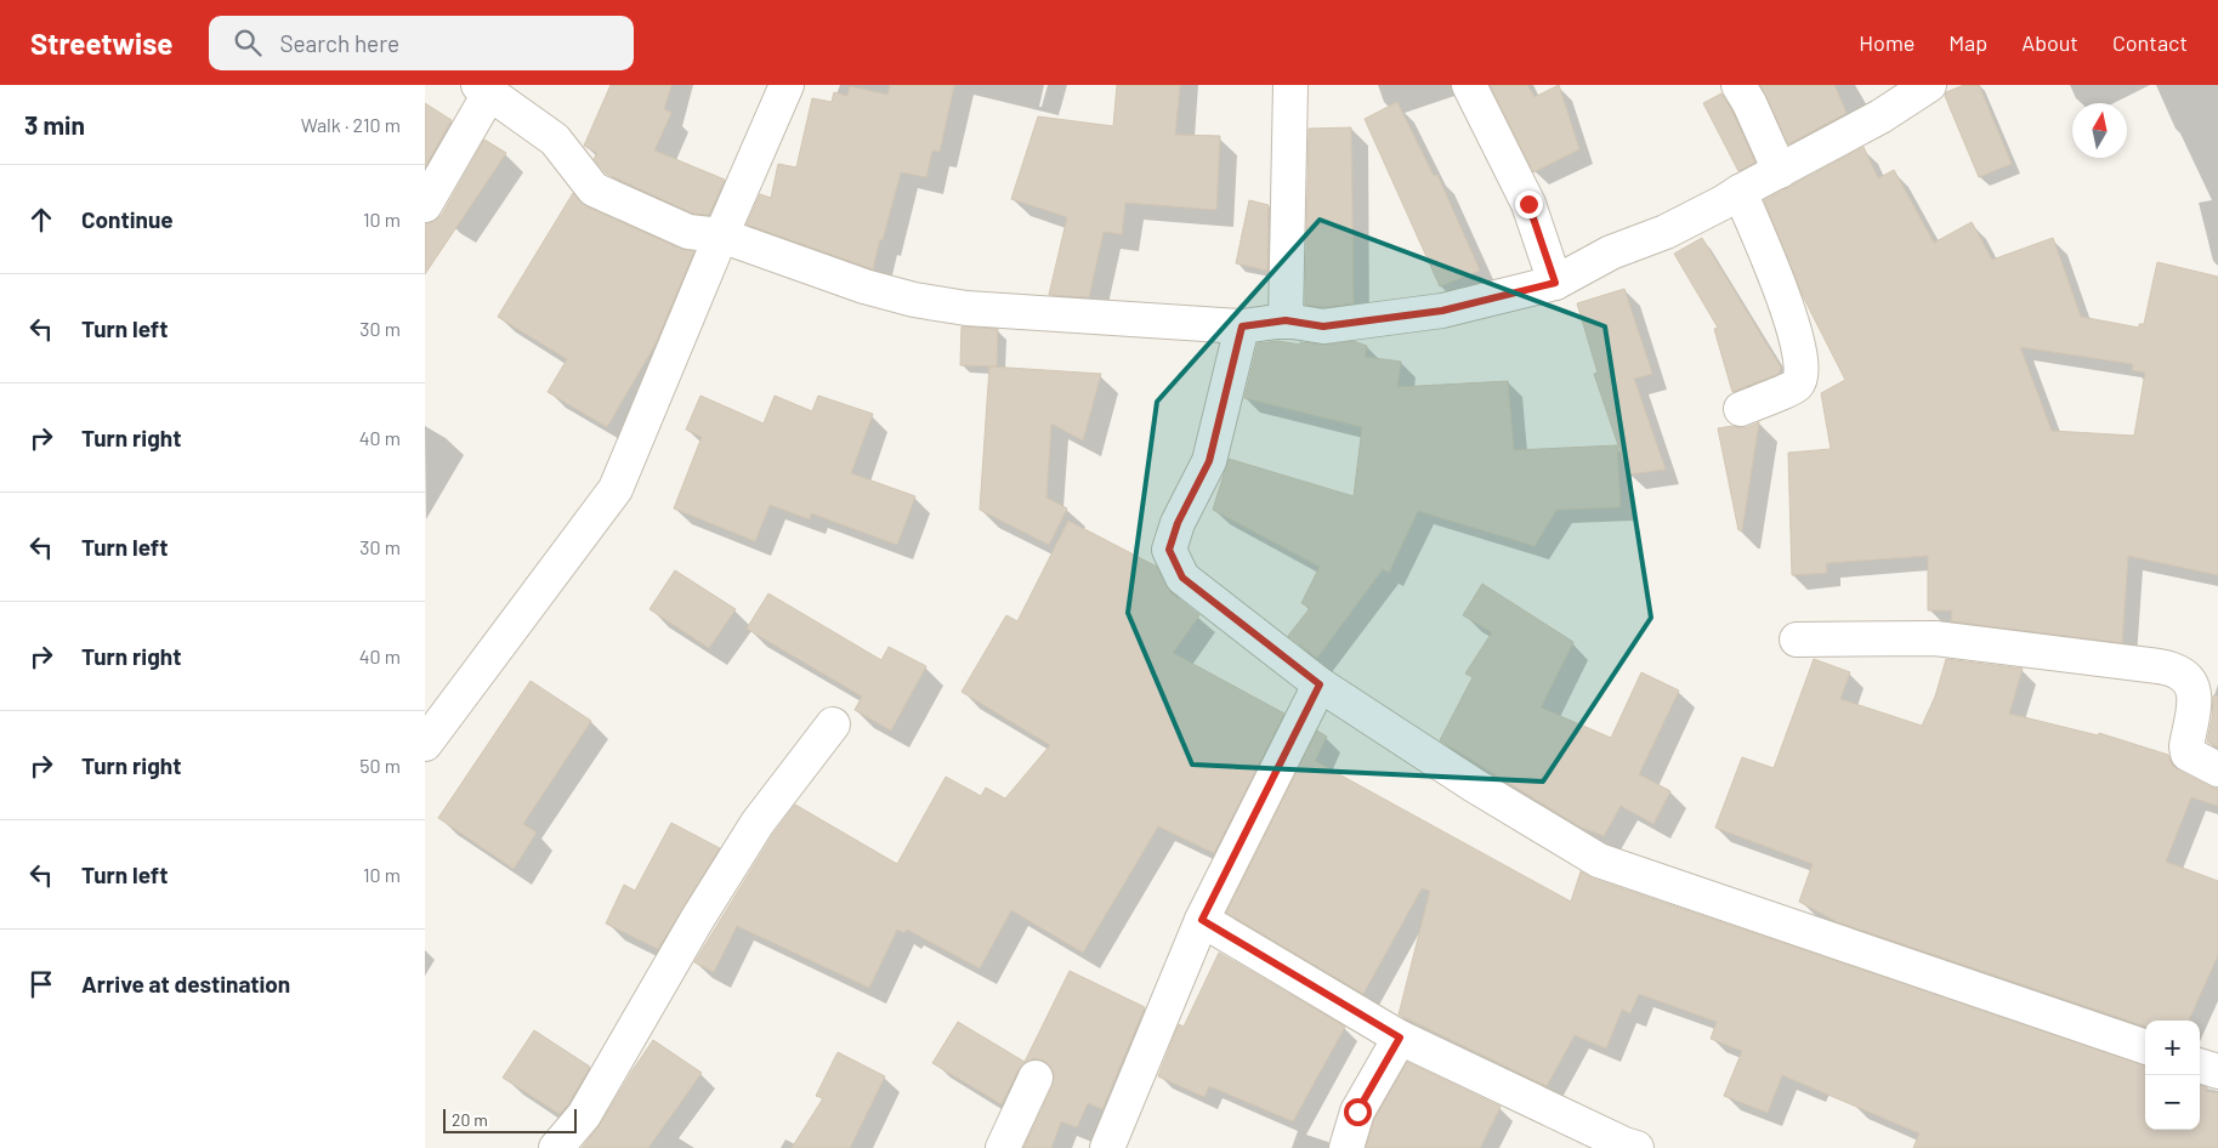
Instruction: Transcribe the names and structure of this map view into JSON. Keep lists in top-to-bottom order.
{
  "scale_bar": "20 m",
  "north": "top",
  "page": {
    "header": "Streetwise",
    "search": "Search here",
    "nav": [
      "Home",
      "Map",
      "About",
      "Contact"
    ],
    "heading": ["3 min", "Walk · 210 m"],
    "list": [
      ["Continue", "10 m"],
      ["Turn left", "30 m"],
      ["Turn right", "40 m"],
      ["Turn left", "30 m"],
      ["Turn right", "40 m"],
      ["Turn right", "50 m"],
      ["Turn left", "10 m"],
      "Arrive at destination"
    ],
    "map_buttons": ["+", "−"],
    "scale": "20 m"
  }
}
